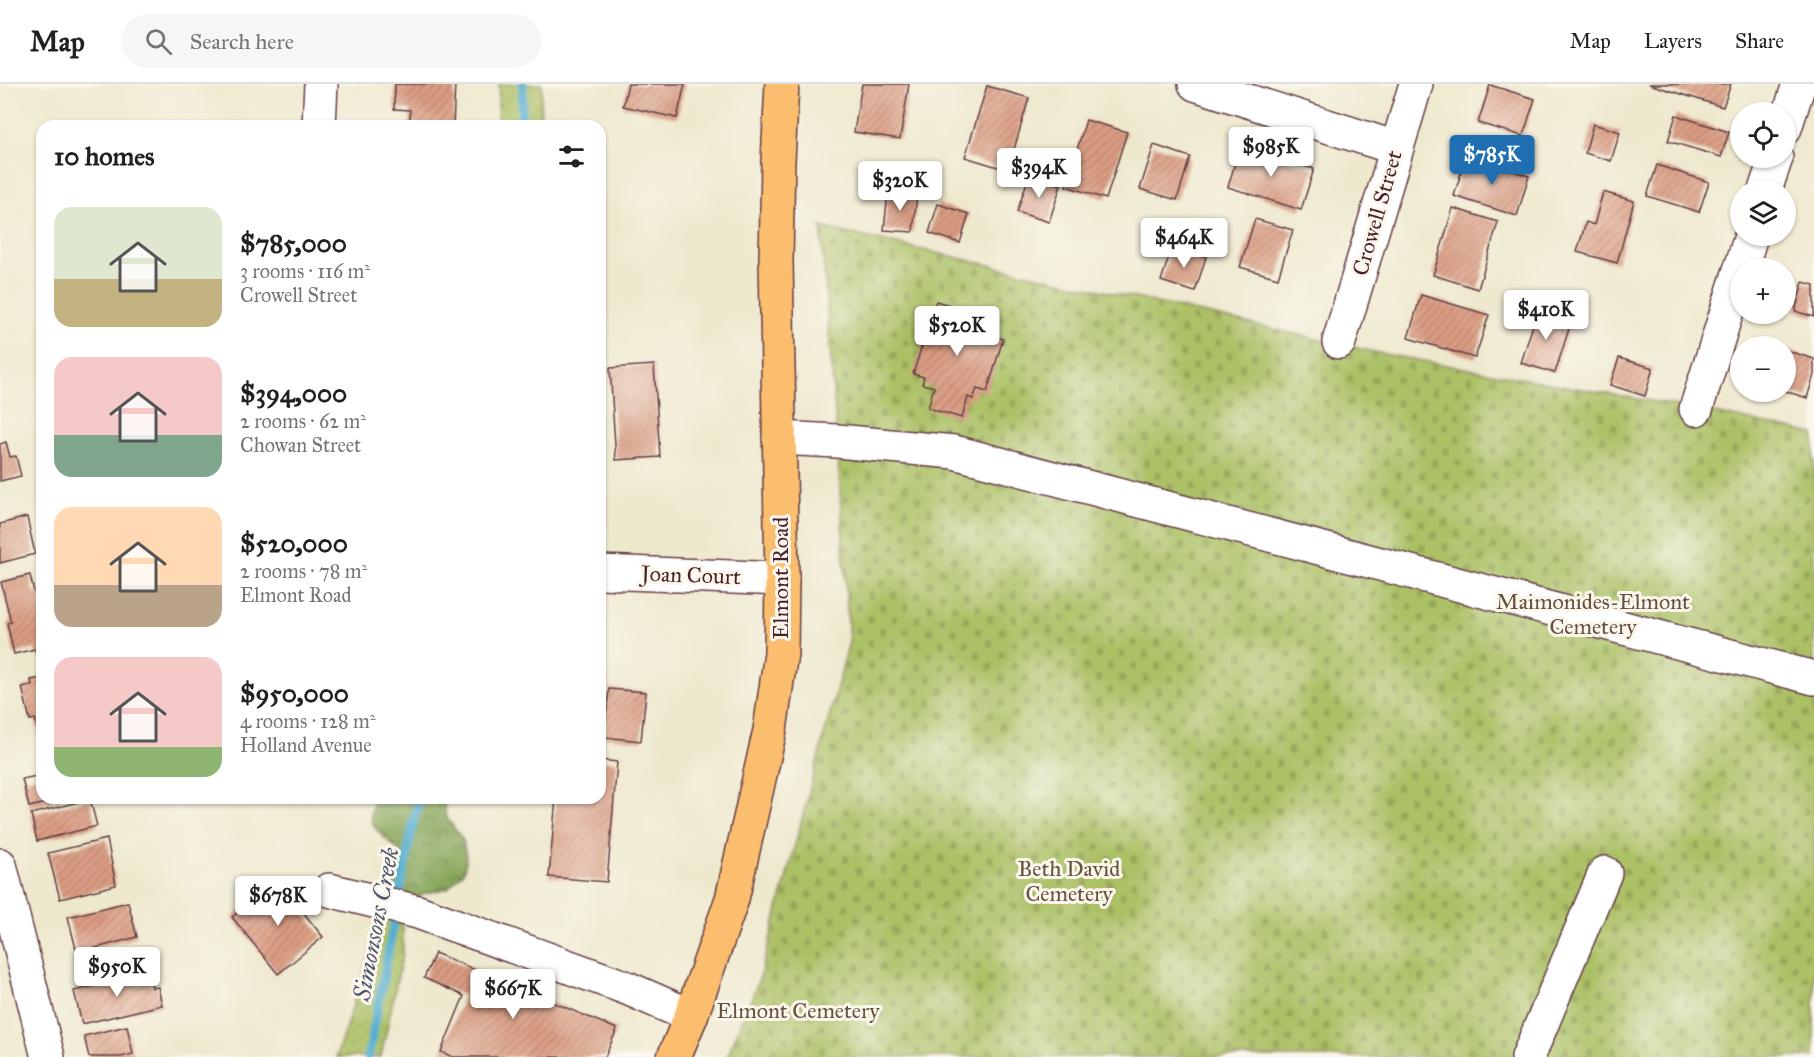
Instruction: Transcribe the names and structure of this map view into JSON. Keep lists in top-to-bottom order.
{
  "streets": {
    "main road": ["Elmont Road"],
    "street": ["Crowell Street", "Joan Court"]
  },
  "crossings": [
    ["Joan Court", "Elmont Road"]
  ],
  "water": ["Simonsons Creek"],
  "parks": ["Maimonides-Elmont Cemetery", "Beth David Cemetery", "Elmont Cemetery"],
  "page": {
    "header": "Map",
    "search": "Search here",
    "nav": ["Map", "Layers", "Share"],
    "map_buttons": ["+", "−"],
    "heading": "10 homes",
    "price": [
      "$985K",
      "$785K",
      "$394K",
      "$320K",
      "$464K",
      "$410K",
      "$520K",
      "$678K",
      "$950K",
      "$667K"
    ],
    "list": [
      {
        "name": "$785,000",
        "note": "3 rooms · 116 m² · Crowell Street"
      },
      {
        "name": "$394,000",
        "note": "2 rooms · 62 m² · Chowan Street"
      },
      {
        "name": "$520,000",
        "note": "2 rooms · 78 m² · Elmont Road"
      },
      {
        "name": "$950,000",
        "note": "4 rooms · 128 m² · Holland Avenue"
      }
    ]
  }
}
